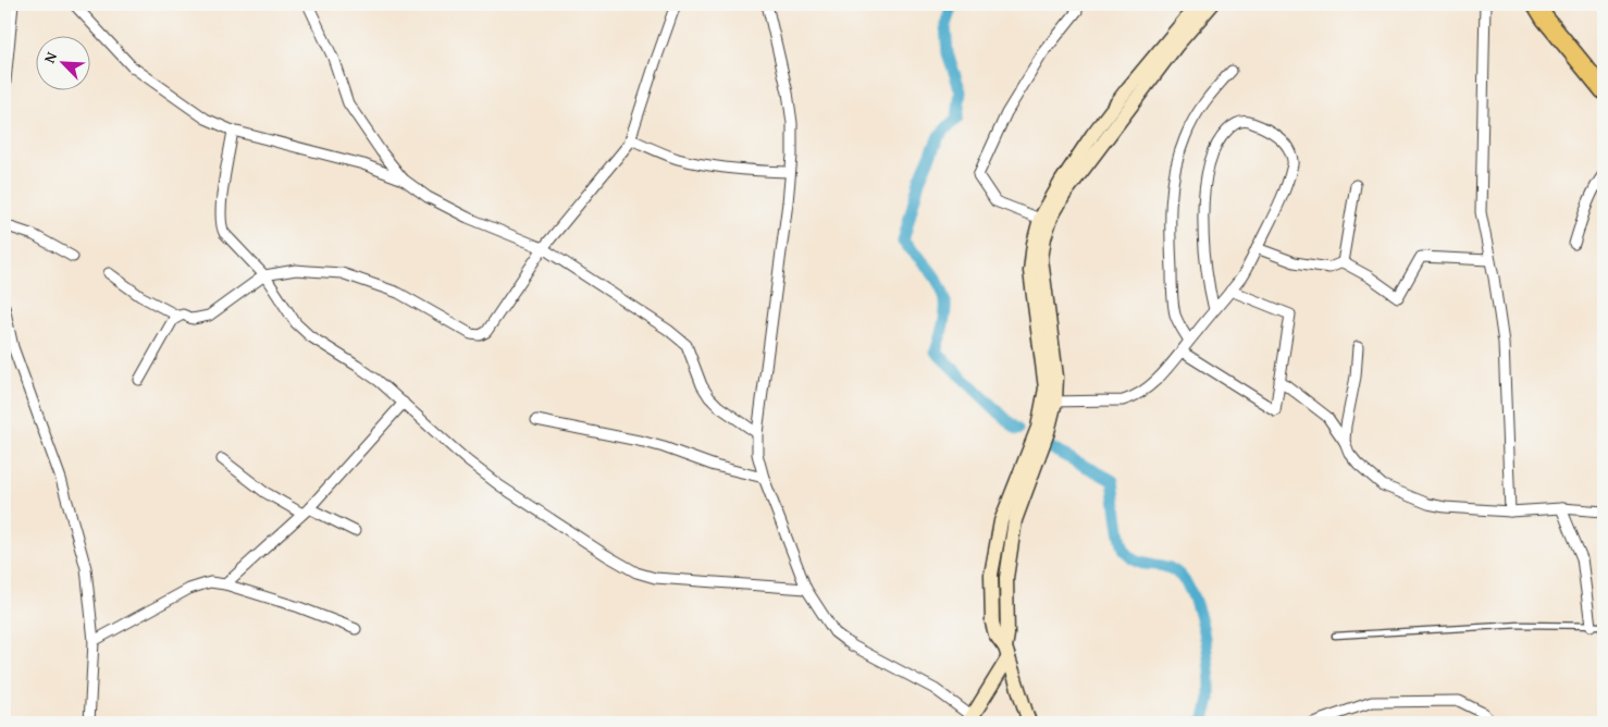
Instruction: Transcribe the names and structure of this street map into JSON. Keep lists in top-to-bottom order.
{
  "north": "top left"
}
